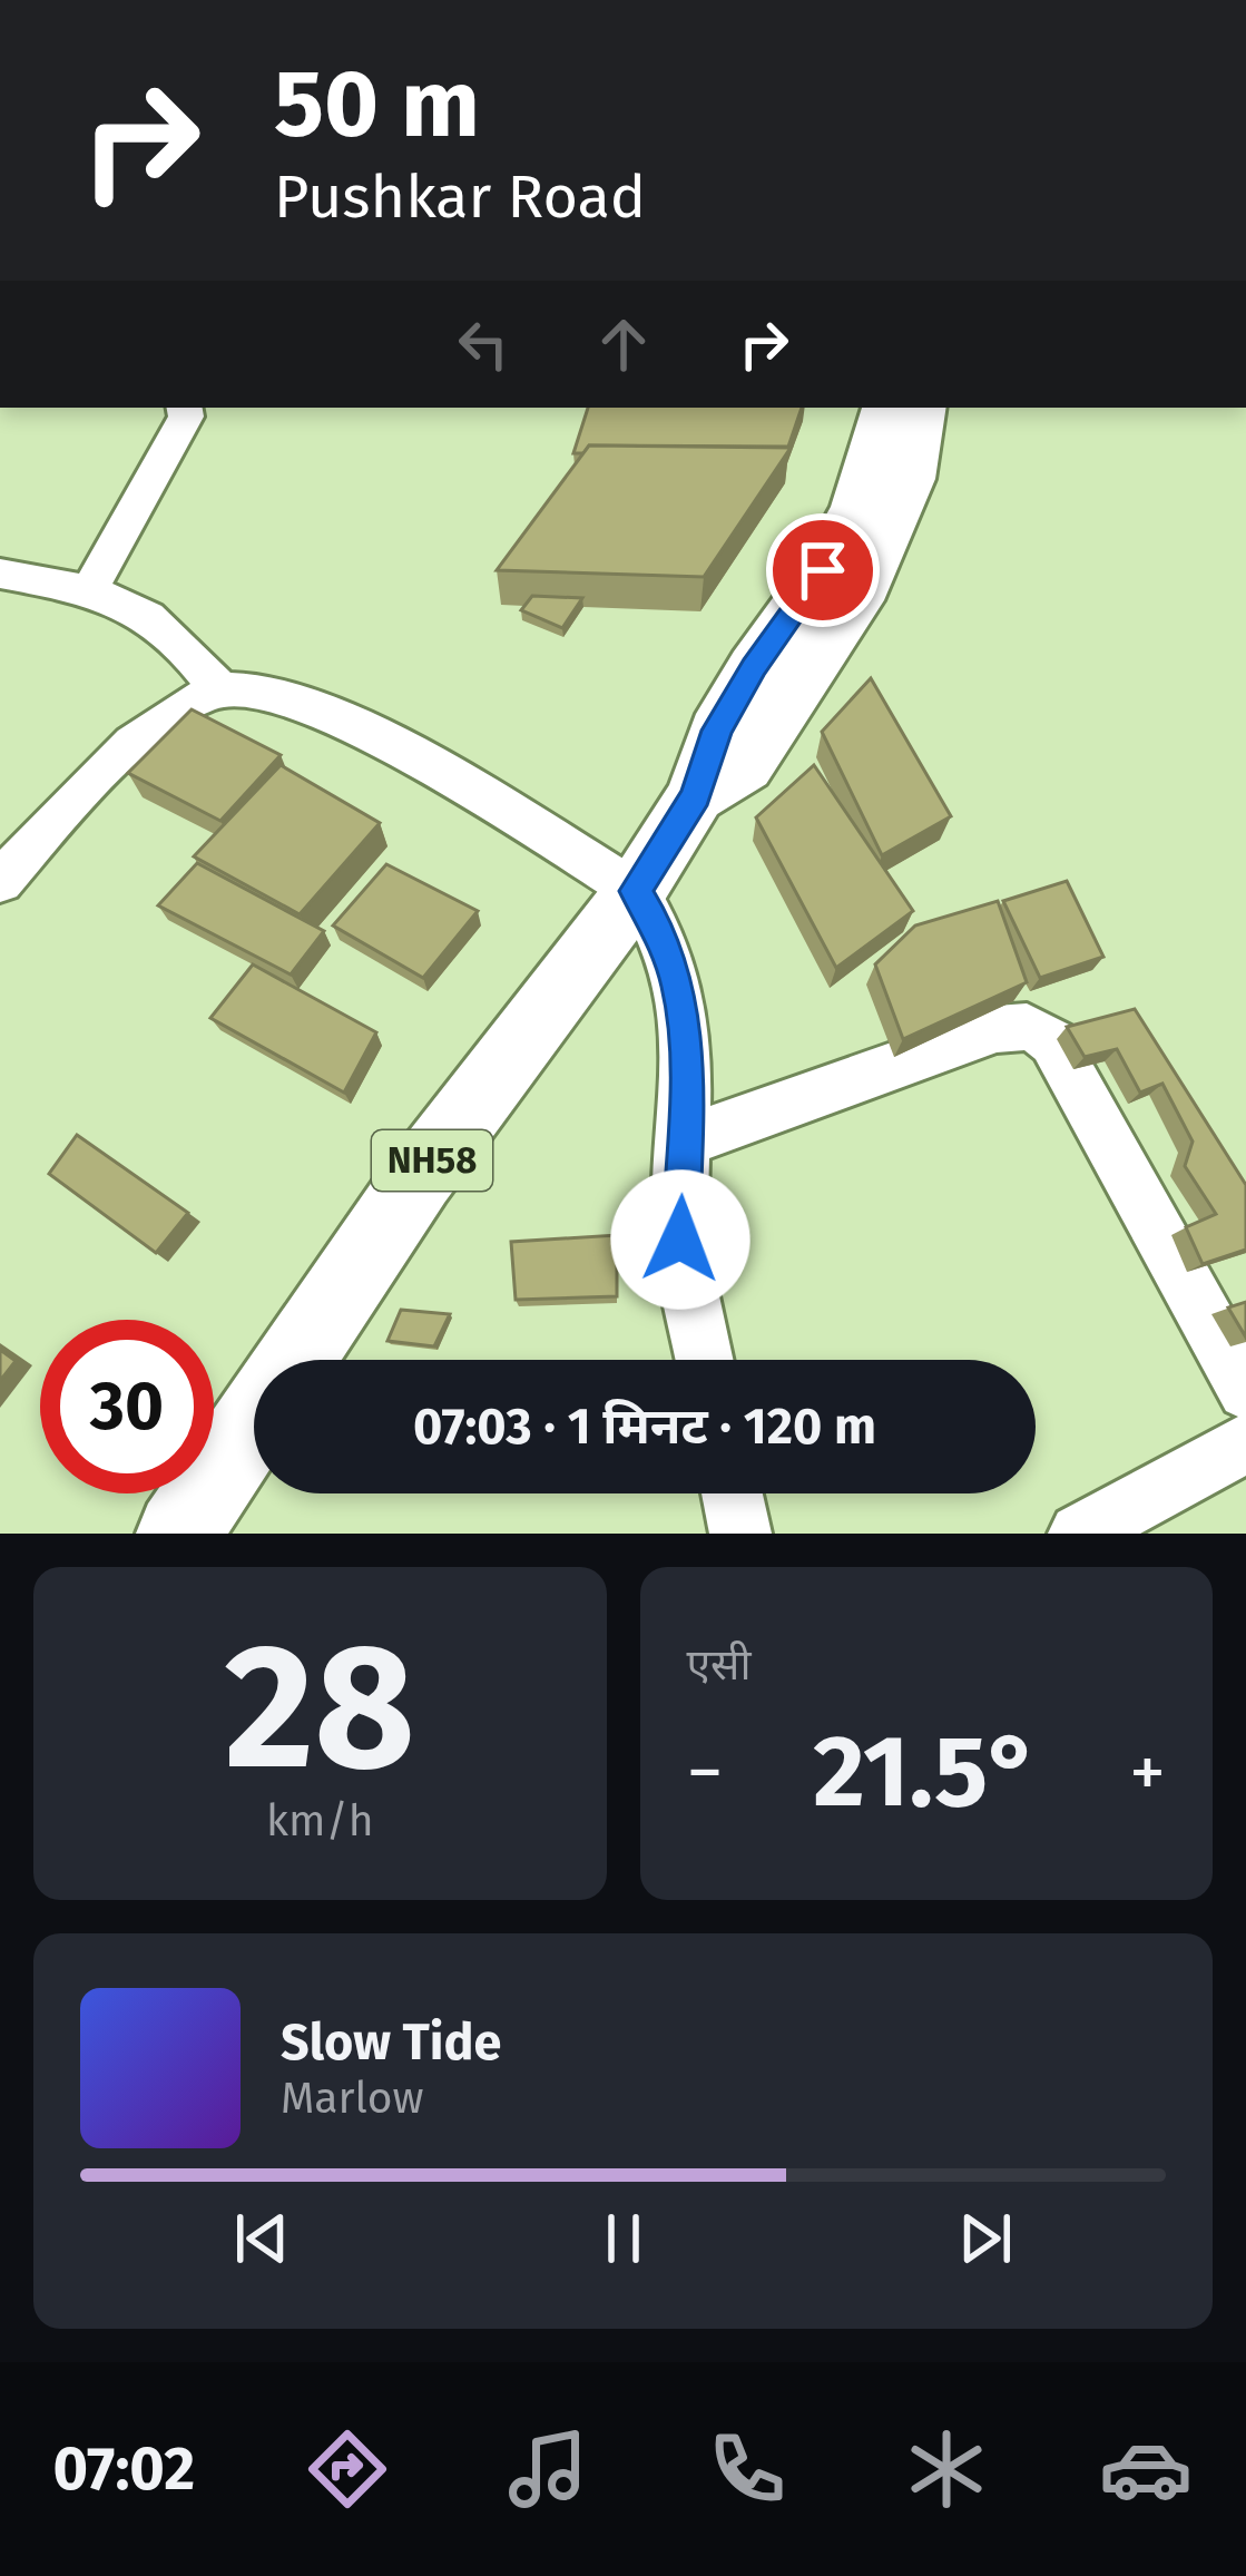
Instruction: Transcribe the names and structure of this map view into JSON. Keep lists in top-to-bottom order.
{
  "streets": {
    "highway": ["NH58"]
  },
  "page": {
    "turn": ["50 m", "Pushkar Road"],
    "limit": "30",
    "trip": "07:03 · 1 मिनट · 120 m",
    "tile": [
      ["28", "km/h"],
      "एसी"
    ],
    "heat": ["−", "21.5°", "+"],
    "song": ["Slow Tide", "Marlow"],
    "tabs": "07:02"
  }
}
